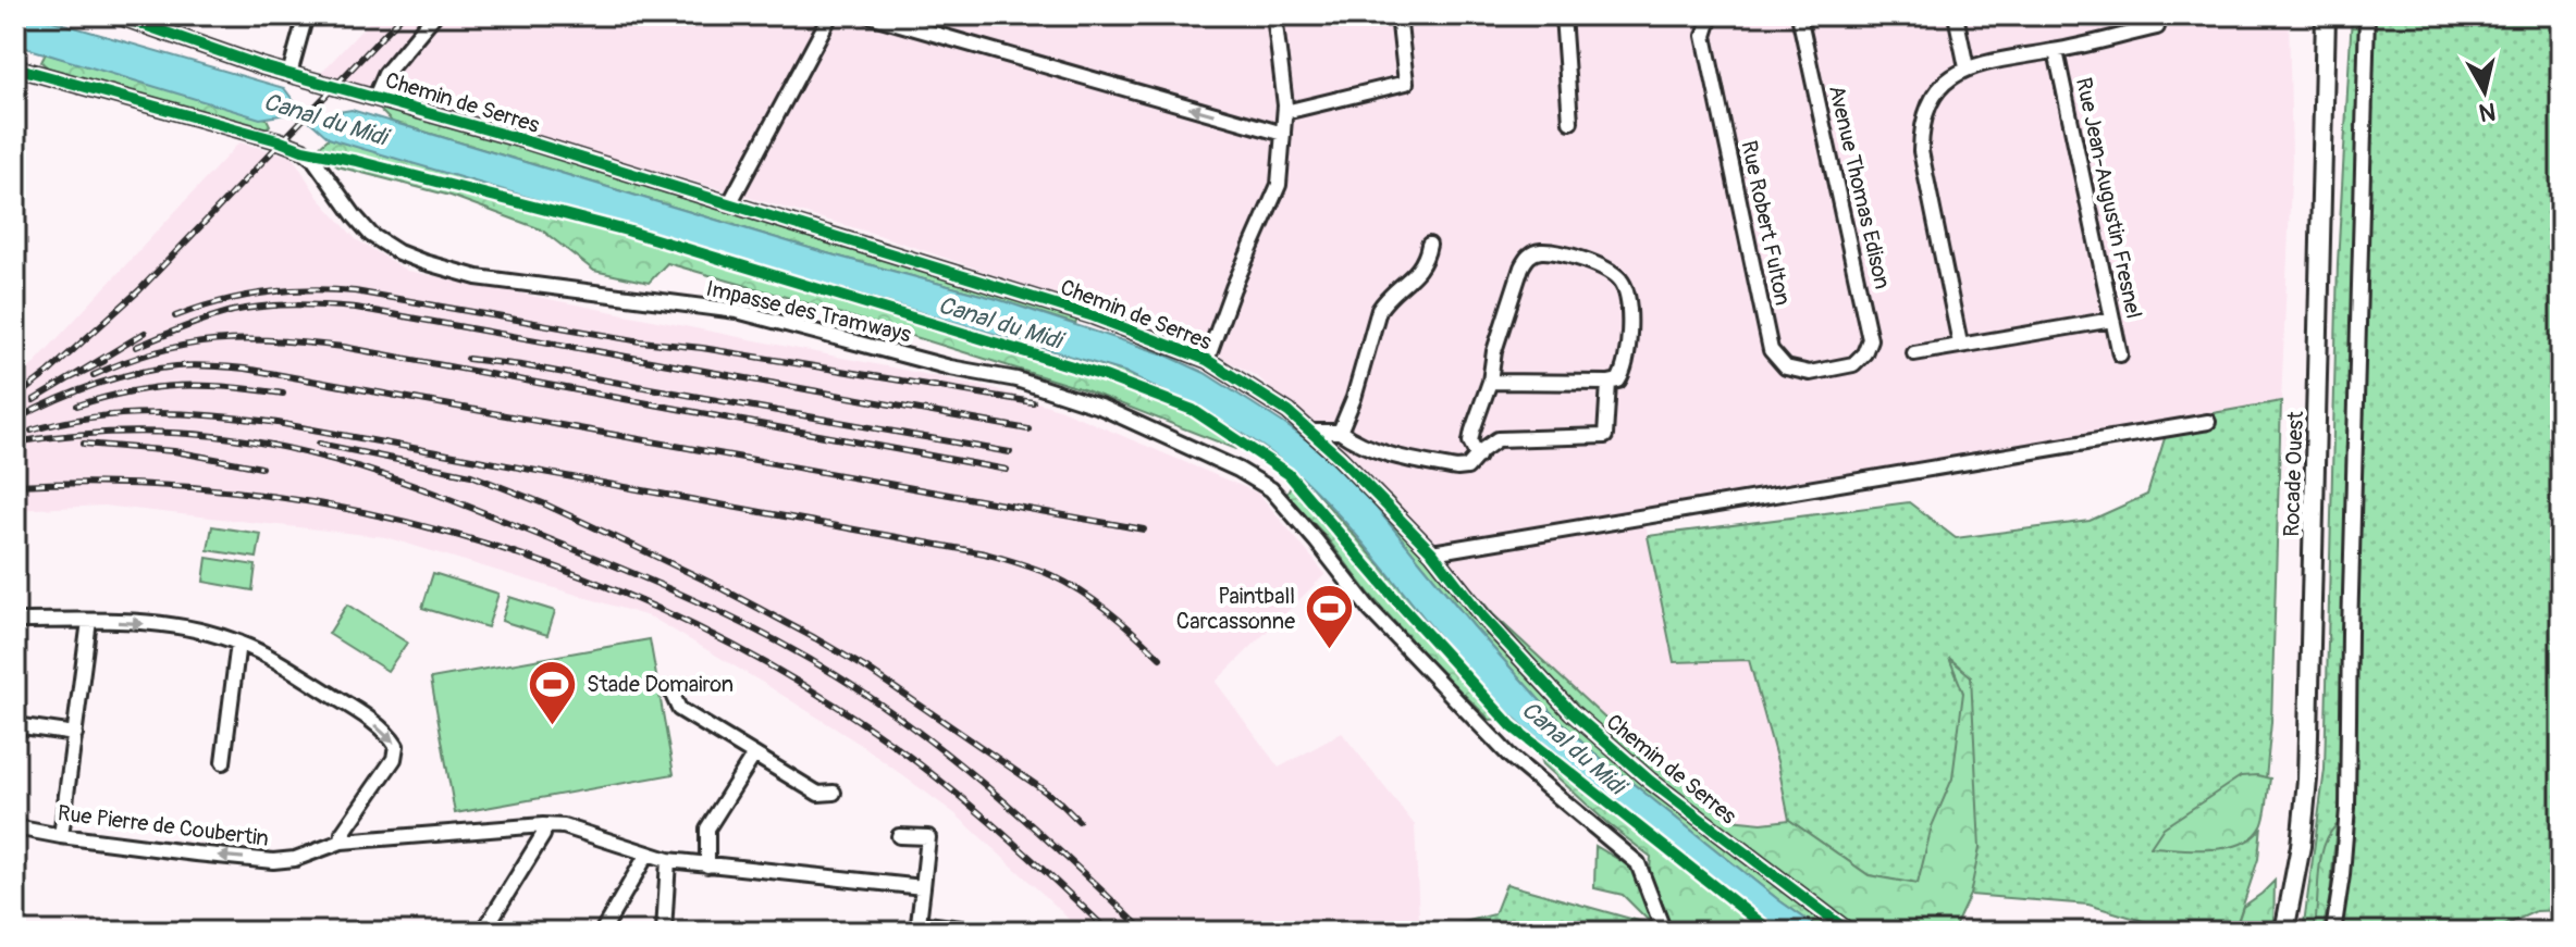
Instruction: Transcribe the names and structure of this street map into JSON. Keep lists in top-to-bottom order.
{
  "streets": {
    "main road": ["Rocade Ouest"],
    "street": [
      "Chemin de Serres",
      "Avenue Thomas Edison",
      "Rue Jean-Augustin Fresnel",
      "Rue Robert Fulton",
      "Impasse des Tramways",
      "Rue Pierre de Coubertin"
    ]
  },
  "crossings": [
    ["Avenue Thomas Edison", "Rue Robert Fulton"]
  ],
  "water": ["Canal du Midi"],
  "places": {
    "sports": ["Paintball Carcassonne", "Stade Domairon"]
  },
  "north": "bottom"
}
